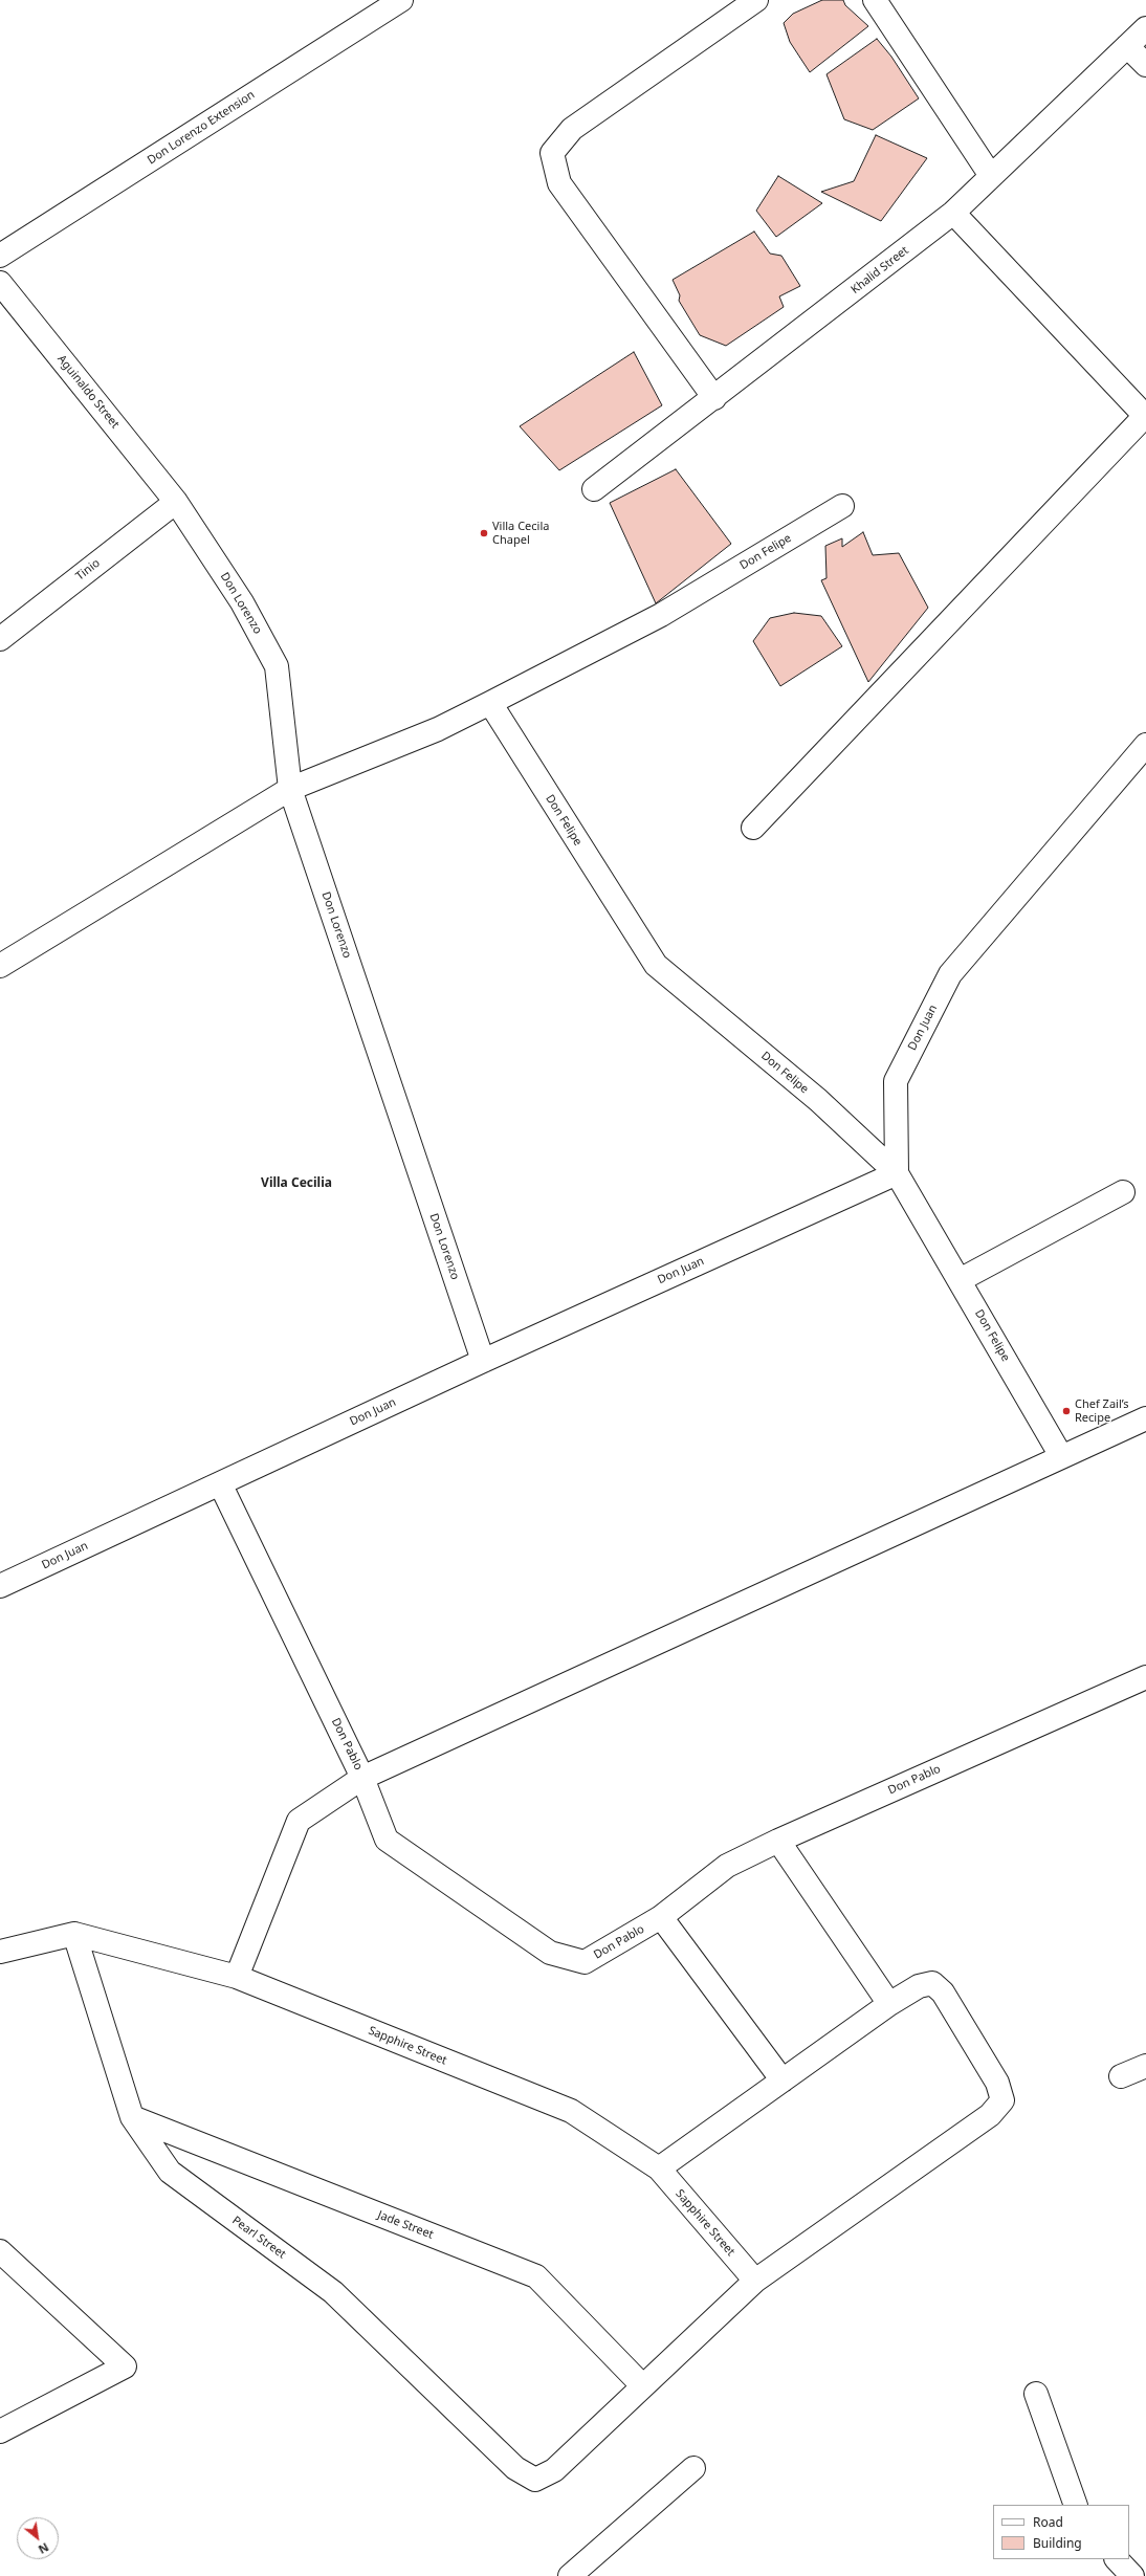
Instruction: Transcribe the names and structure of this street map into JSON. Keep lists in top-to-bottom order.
{
  "streets": {
    "street": [
      "Don Lorenzo Extension",
      "Khalid Street",
      "Aguinaldo Street",
      "Don Felipe",
      "Tinio",
      "Don Lorenzo",
      "Don Juan",
      "Don Pablo",
      "Sapphire Street",
      "Jade Street",
      "Pearl Street"
    ]
  },
  "crossings": [
    ["Aguinaldo Street", "Tinio"],
    ["Aguinaldo Street", "Don Lorenzo"],
    ["Don Felipe", "Don Lorenzo"],
    ["Don Felipe", "Don Juan"],
    ["Tinio", "Don Lorenzo"],
    ["Don Lorenzo", "Don Juan"],
    ["Don Juan", "Don Pablo"],
    ["Sapphire Street", "Pearl Street"],
    ["Jade Street", "Pearl Street"]
  ],
  "districts": ["Villa Cecilia"],
  "places": ["Villa Cecila Chapel", "Chef Zail’s Recipe"],
  "legend": ["Road", "Building"],
  "north": "bottom right"
}
